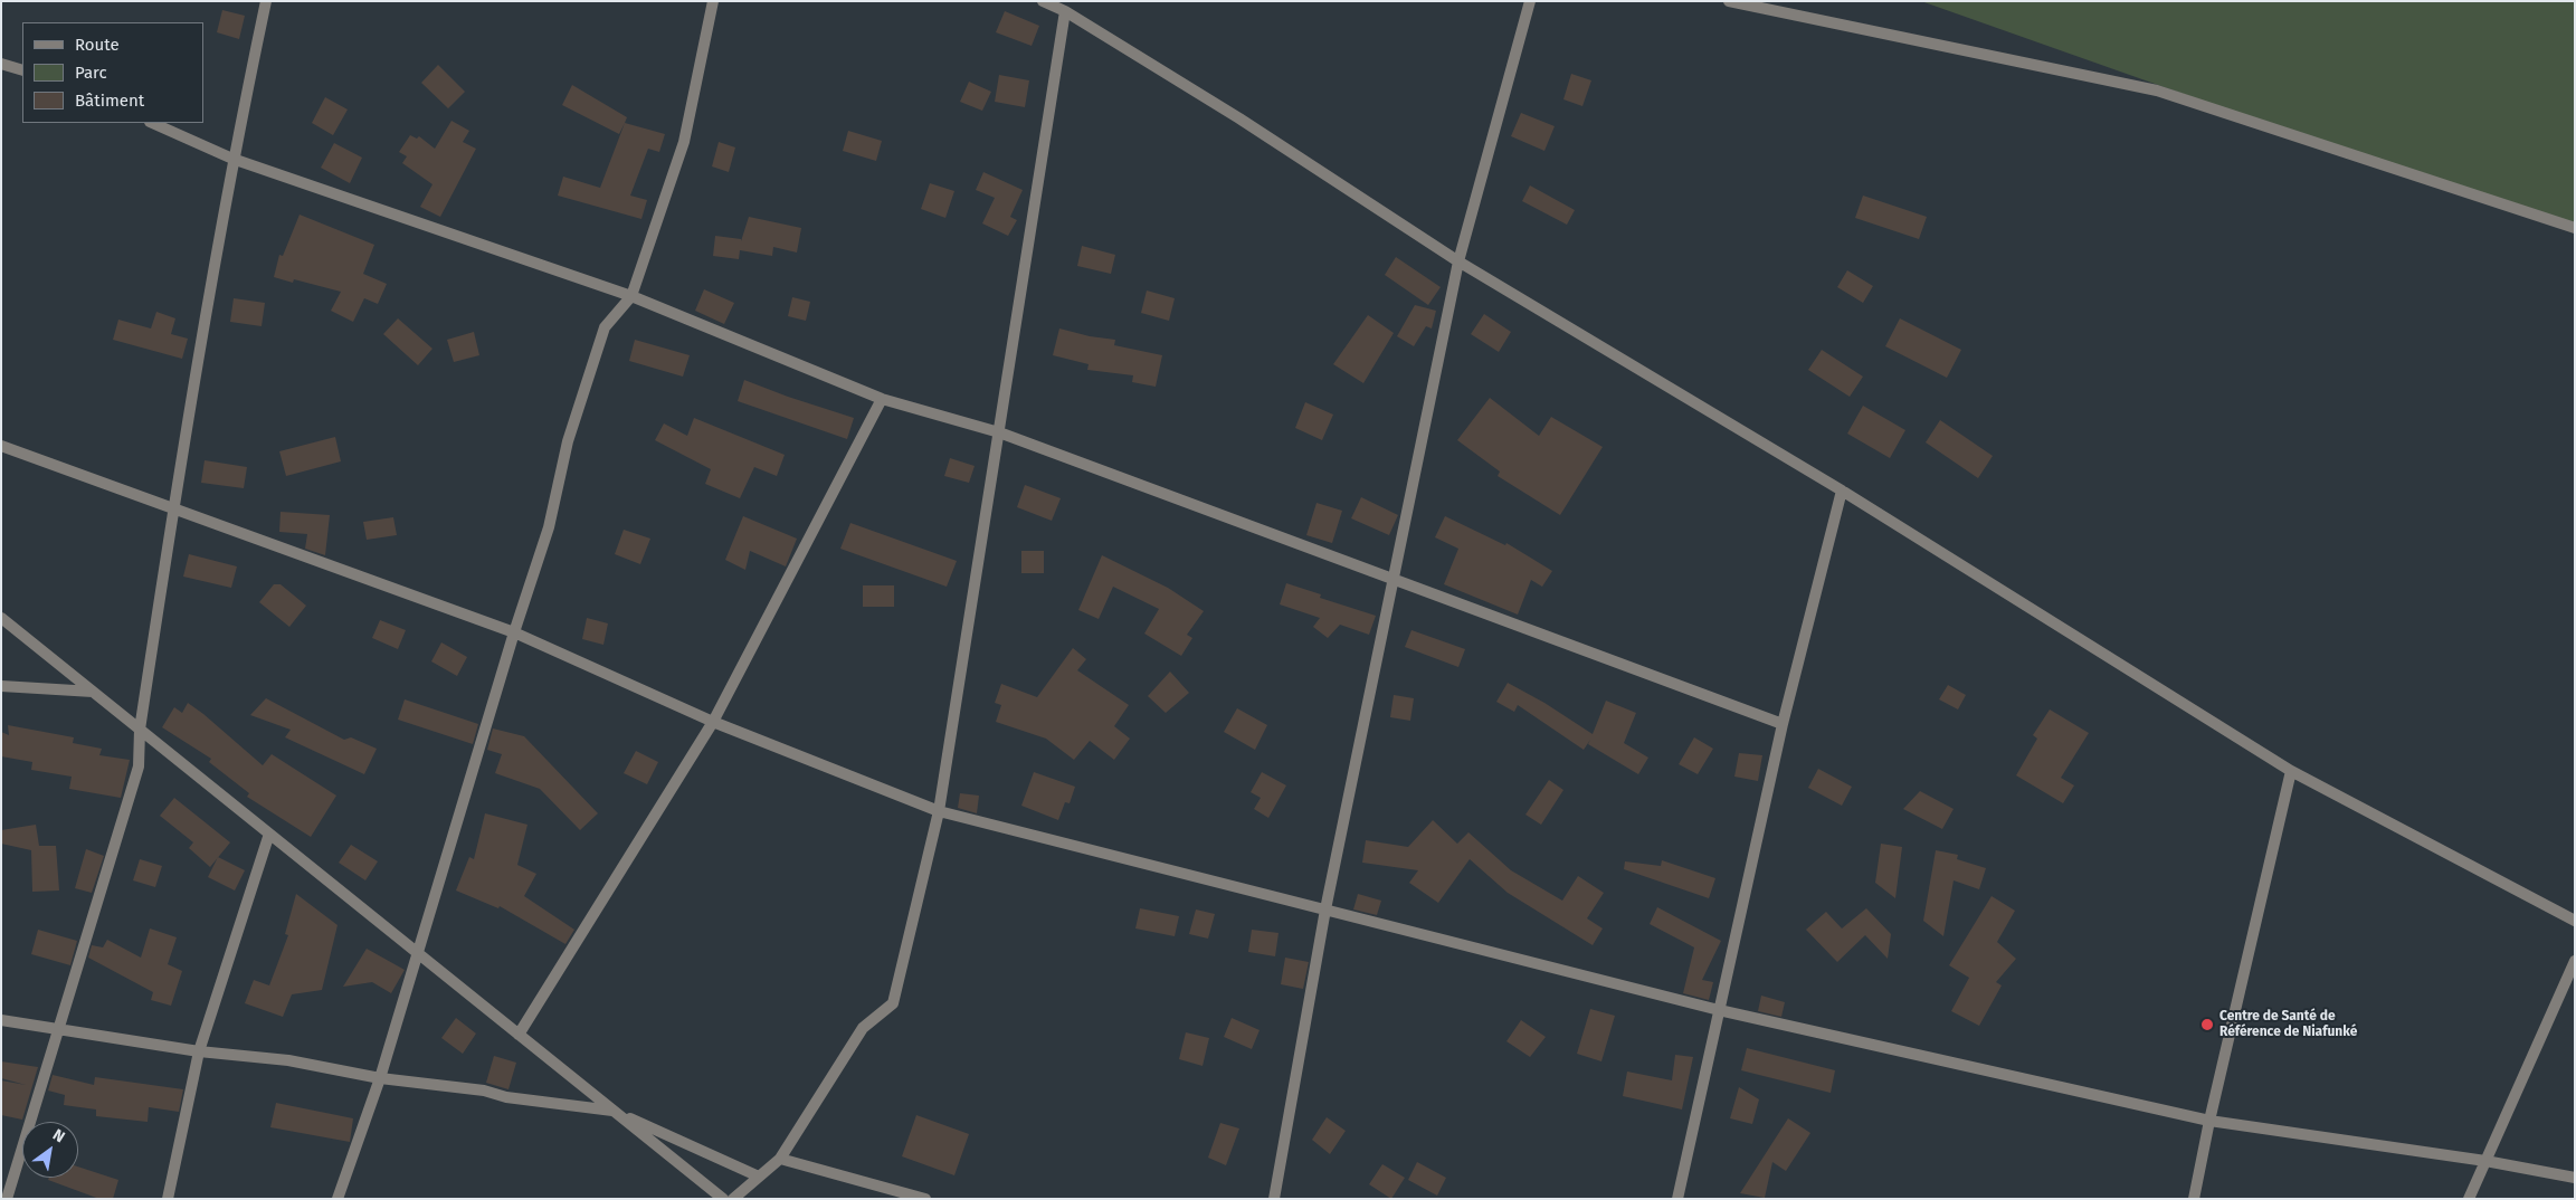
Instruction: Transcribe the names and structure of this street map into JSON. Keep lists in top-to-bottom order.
{
  "places": ["Centre de Santé de Référence de Niafunké"],
  "legend": ["Route", "Parc", "Bâtiment"],
  "north": "top right"
}
